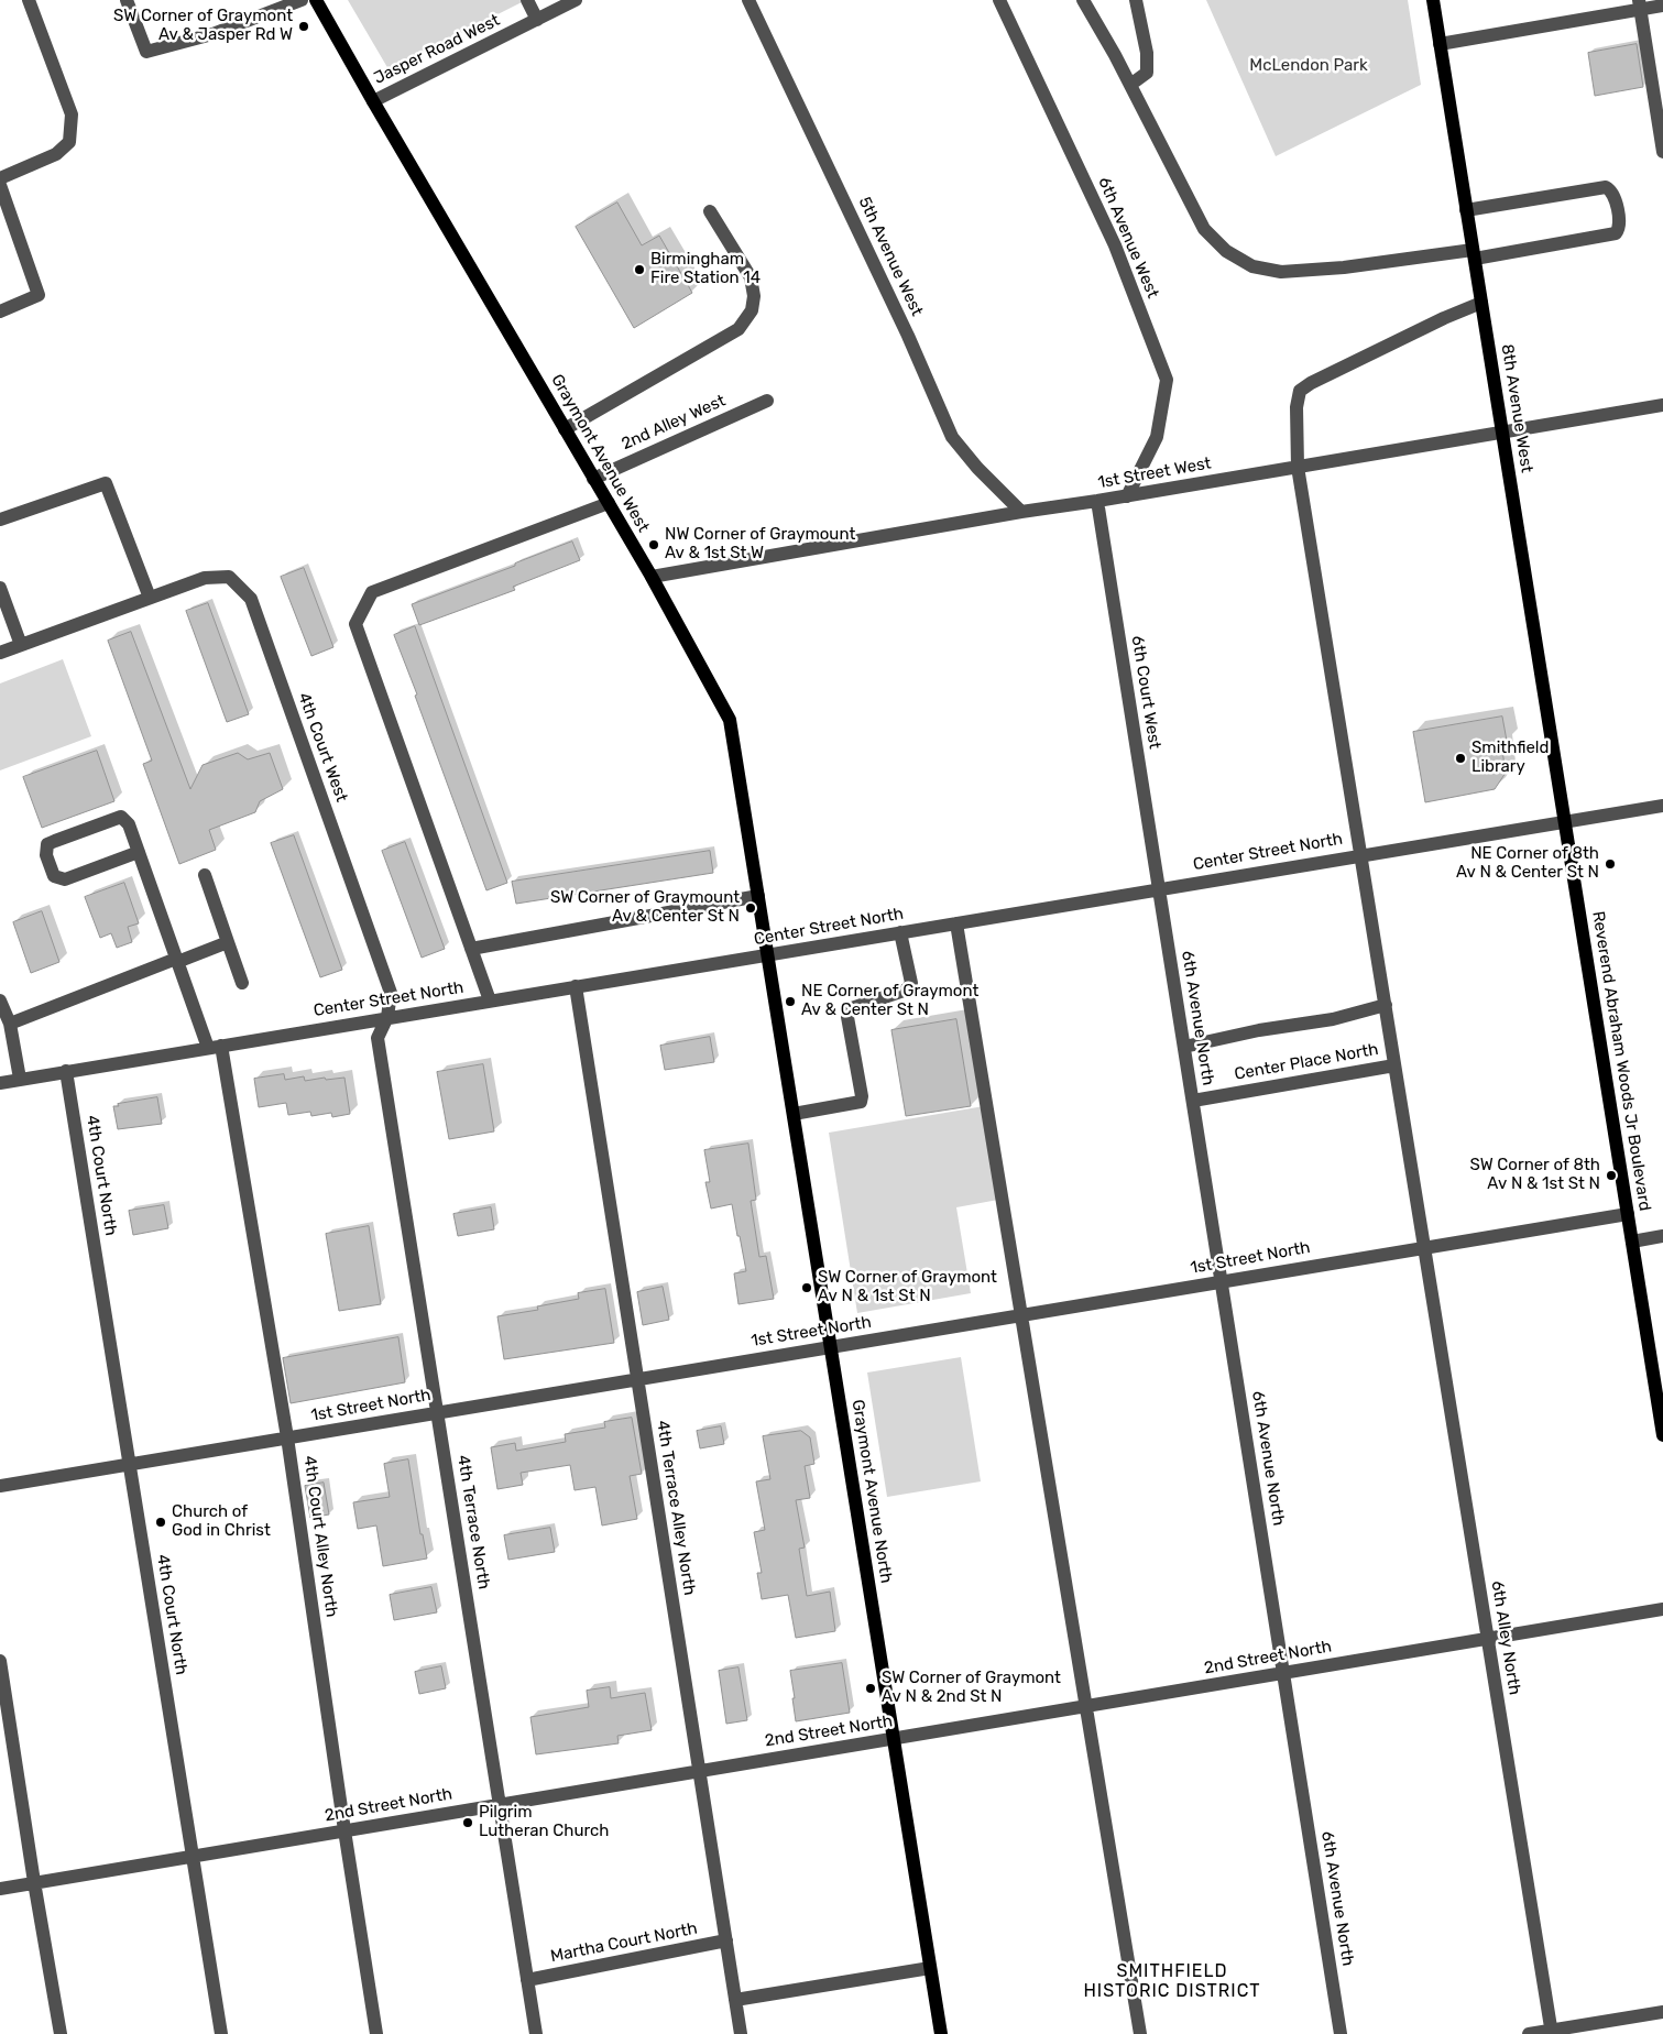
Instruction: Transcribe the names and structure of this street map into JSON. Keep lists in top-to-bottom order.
{
  "streets": {
    "main road": [
      "8th Avenue West",
      "Graymont Avenue West",
      "Reverend Abraham Woods Jr Boulevard",
      "Graymont Avenue North"
    ],
    "street": [
      "Jasper Road West",
      "6th Avenue West",
      "5th Avenue West",
      "2nd Alley West",
      "1st Street West",
      "6th Court West",
      "4th Court West",
      "Center Street North",
      "6th Avenue North",
      "Center Place North",
      "4th Court North",
      "1st Street North",
      "4th Terrace Alley North",
      "4th Terrace North",
      "4th Court Alley North",
      "6th Alley North",
      "2nd Street North",
      "Martha Court North"
    ]
  },
  "crossings": [
    ["Jasper Road West", "Graymont Avenue West"],
    ["6th Avenue West", "1st Street West"],
    ["5th Avenue West", "1st Street West"],
    ["8th Avenue West", "1st Street West"],
    ["8th Avenue West", "Center Street North"],
    ["8th Avenue West", "Reverend Abraham Woods Jr Boulevard"],
    ["8th Avenue West", "6th Alley North"],
    ["2nd Alley West", "Graymont Avenue West"],
    ["Graymont Avenue West", "1st Street West"],
    ["Graymont Avenue West", "Center Street North"],
    ["Graymont Avenue West", "Graymont Avenue North"],
    ["1st Street West", "6th Court West"],
    ["1st Street West", "6th Alley North"],
    ["6th Court West", "Center Street North"],
    ["6th Court West", "6th Avenue North"],
    ["4th Court West", "Center Street North"],
    ["4th Court West", "4th Terrace North"],
    ["Center Street North", "6th Avenue North"],
    ["Center Street North", "Reverend Abraham Woods Jr Boulevard"],
    ["Center Street North", "4th Court North"],
    ["Center Street North", "Graymont Avenue North"],
    ["Center Street North", "4th Terrace Alley North"],
    ["Center Street North", "4th Terrace North"],
    ["Center Street North", "4th Court Alley North"],
    ["Center Street North", "6th Alley North"],
    ["6th Avenue North", "Center Place North"],
    ["6th Avenue North", "1st Street North"],
    ["6th Avenue North", "2nd Street North"],
    ["Reverend Abraham Woods Jr Boulevard", "1st Street North"],
    ["Center Place North", "6th Alley North"],
    ["4th Court North", "1st Street North"],
    ["4th Court North", "2nd Street North"],
    ["1st Street North", "Graymont Avenue North"],
    ["1st Street North", "4th Terrace Alley North"],
    ["1st Street North", "4th Terrace North"],
    ["1st Street North", "4th Court Alley North"],
    ["1st Street North", "6th Alley North"],
    ["Graymont Avenue North", "2nd Street North"],
    ["4th Terrace Alley North", "2nd Street North"],
    ["4th Terrace Alley North", "Martha Court North"],
    ["4th Terrace North", "2nd Street North"],
    ["4th Terrace North", "Martha Court North"],
    ["4th Court Alley North", "2nd Street North"],
    ["6th Alley North", "2nd Street North"]
  ],
  "districts": ["SMITHFIELD HISTORIC DISTRICT"],
  "parks": ["McLendon Park"],
  "places": [
    "SW Corner of Graymont Av & Jasper Rd W",
    "Birmingham Fire Station 14",
    "NW Corner of Graymount Av & 1st St W",
    "Smithfield Library",
    "NE Corner of 8th Av N & Center St N",
    "SW Corner of Graymount Av & Center St N",
    "NE Corner of Graymont Av & Center St N",
    "SW Corner of 8th Av N & 1st St N",
    "SW Corner of Graymont Av N & 1st St N",
    "Church of God in Christ",
    "SW Corner of Graymont Av N & 2nd St N",
    "Pilgrim Lutheran Church"
  ]
}
